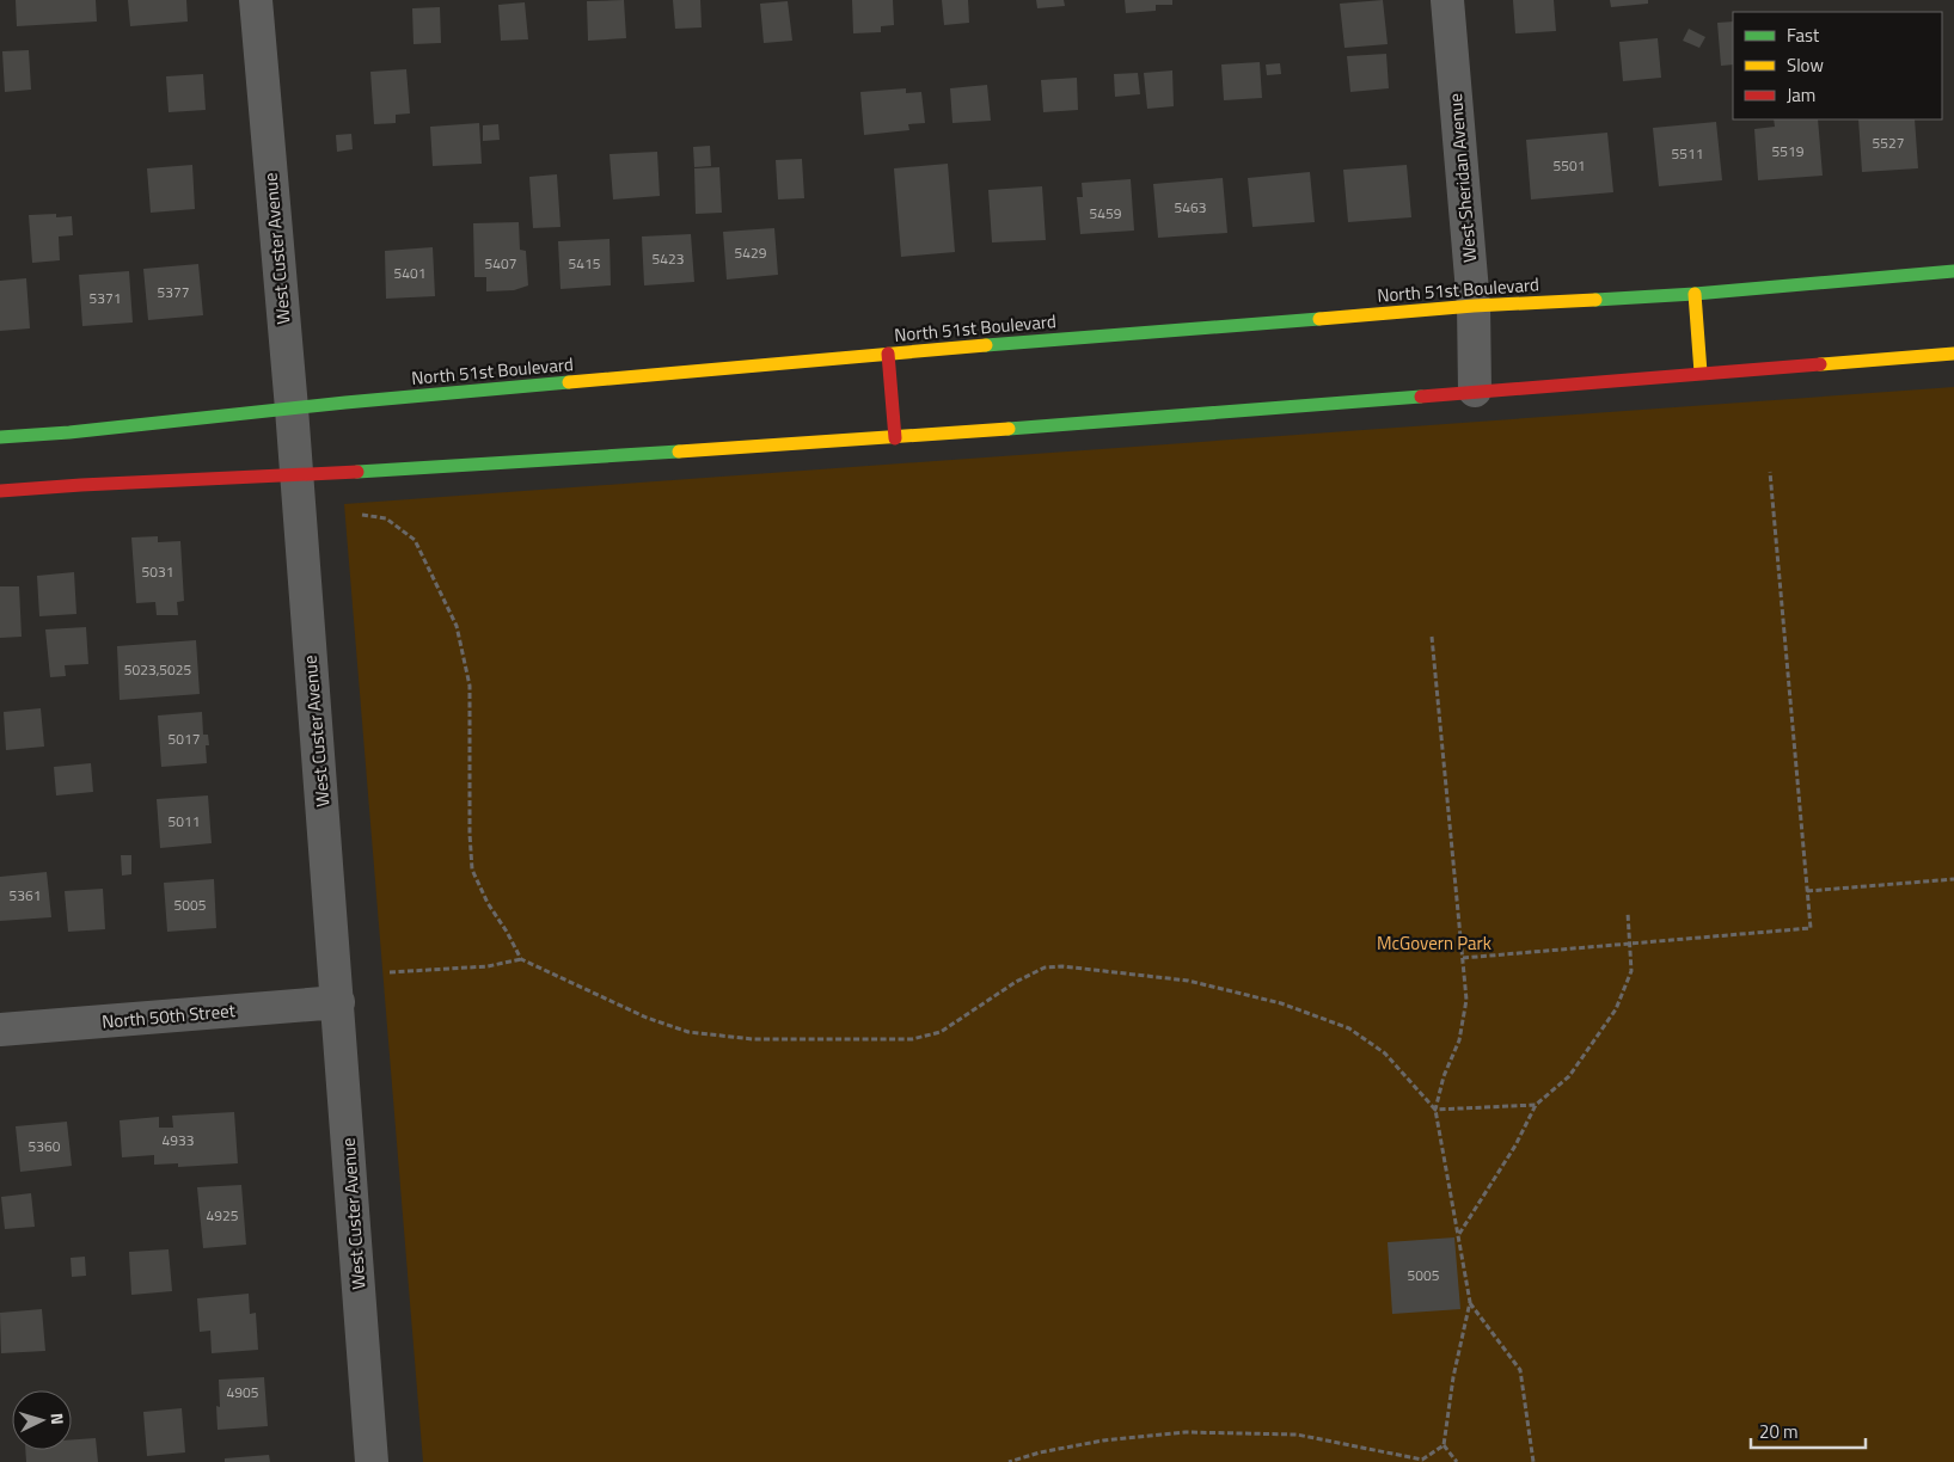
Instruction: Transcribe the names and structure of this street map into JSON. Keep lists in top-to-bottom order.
{
  "streets": {
    "street": [
      "West Sheridan Avenue",
      "West Custer Avenue",
      "North 51st Boulevard",
      "North 50th Street"
    ]
  },
  "crossings": [
    ["West Sheridan Avenue", "North 51st Boulevard"],
    ["West Custer Avenue", "North 51st Boulevard"],
    ["West Custer Avenue", "North 50th Street"]
  ],
  "parks": ["McGovern Park"],
  "house_numbers": [
    "5527",
    "5519",
    "5511",
    "5501",
    "5463",
    "5459",
    "5429",
    "5423",
    "5407",
    "5415",
    "5401",
    "5377",
    "5371",
    "5031",
    "5023,5025",
    "5017",
    "5011",
    "5361",
    "5005",
    "4933",
    "5360",
    "4925",
    "5005",
    "4905"
  ],
  "legend": ["Fast", "Slow", "Jam"],
  "scale_bar": "20 m",
  "north": "right"
}
